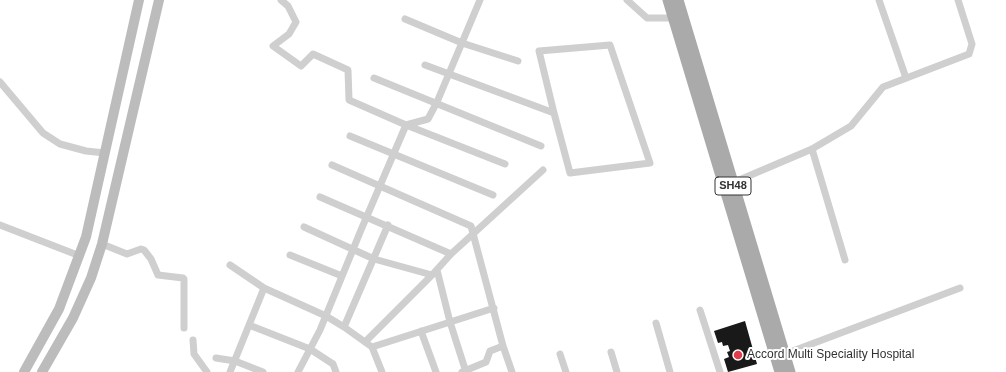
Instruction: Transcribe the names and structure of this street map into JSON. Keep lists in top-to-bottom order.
{
  "streets": {
    "main road": ["SH48"]
  },
  "places": ["Accord Multi Speciality Hospital"]
}
